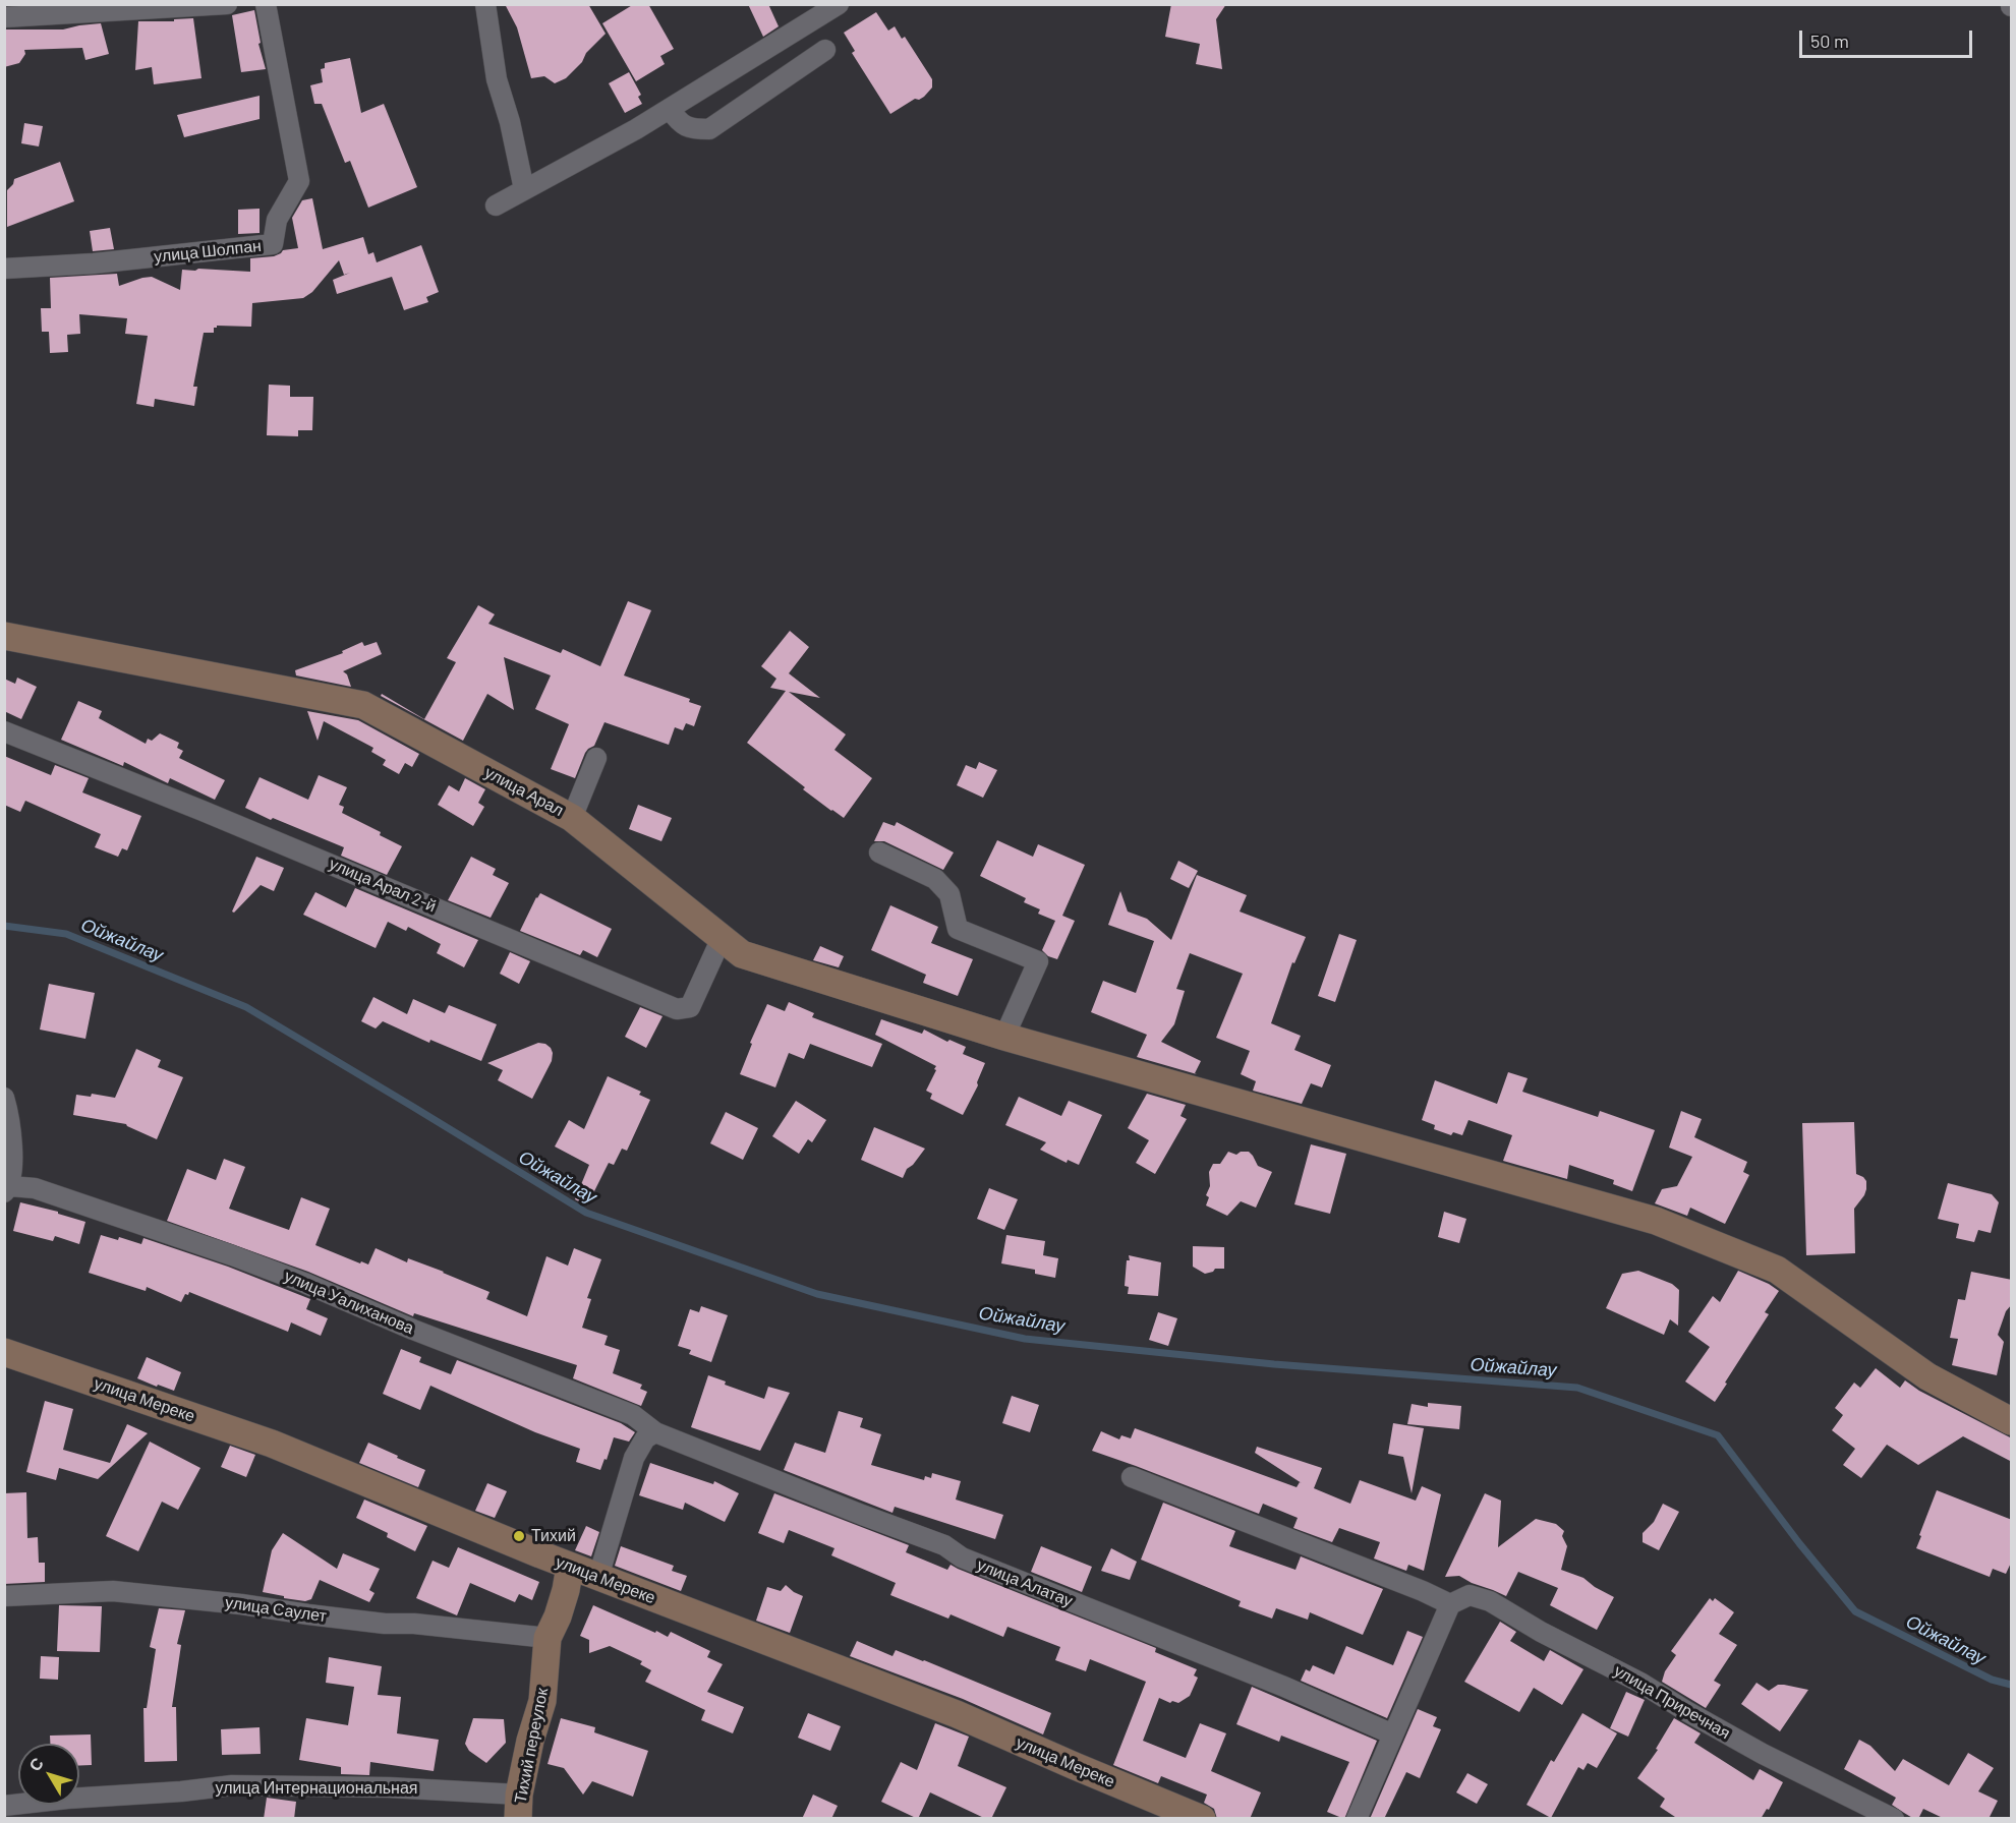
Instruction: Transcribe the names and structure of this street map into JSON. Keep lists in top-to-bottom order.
{
  "streets": {
    "street": [
      "улица Шолпан",
      "улица Арал",
      "улица Арал 2-й",
      "улица Уалиханова",
      "улица Мереке",
      "улица Алатау",
      "улица Саулет",
      "улица Приречная",
      "Тихий переулок",
      "улица Интернациональная"
    ]
  },
  "crossings": [
    ["улица Арал", "улица Арал 2-й"],
    ["улица Уалиханова", "улица Алатау"],
    ["улица Мереке", "Тихий переулок"],
    ["улица Саулет", "Тихий переулок"],
    ["Тихий переулок", "улица Интернациональная"]
  ],
  "water": ["Ойжайлау"],
  "places": ["Тихий"],
  "scale_bar": "50 m",
  "north": "top left"
}
